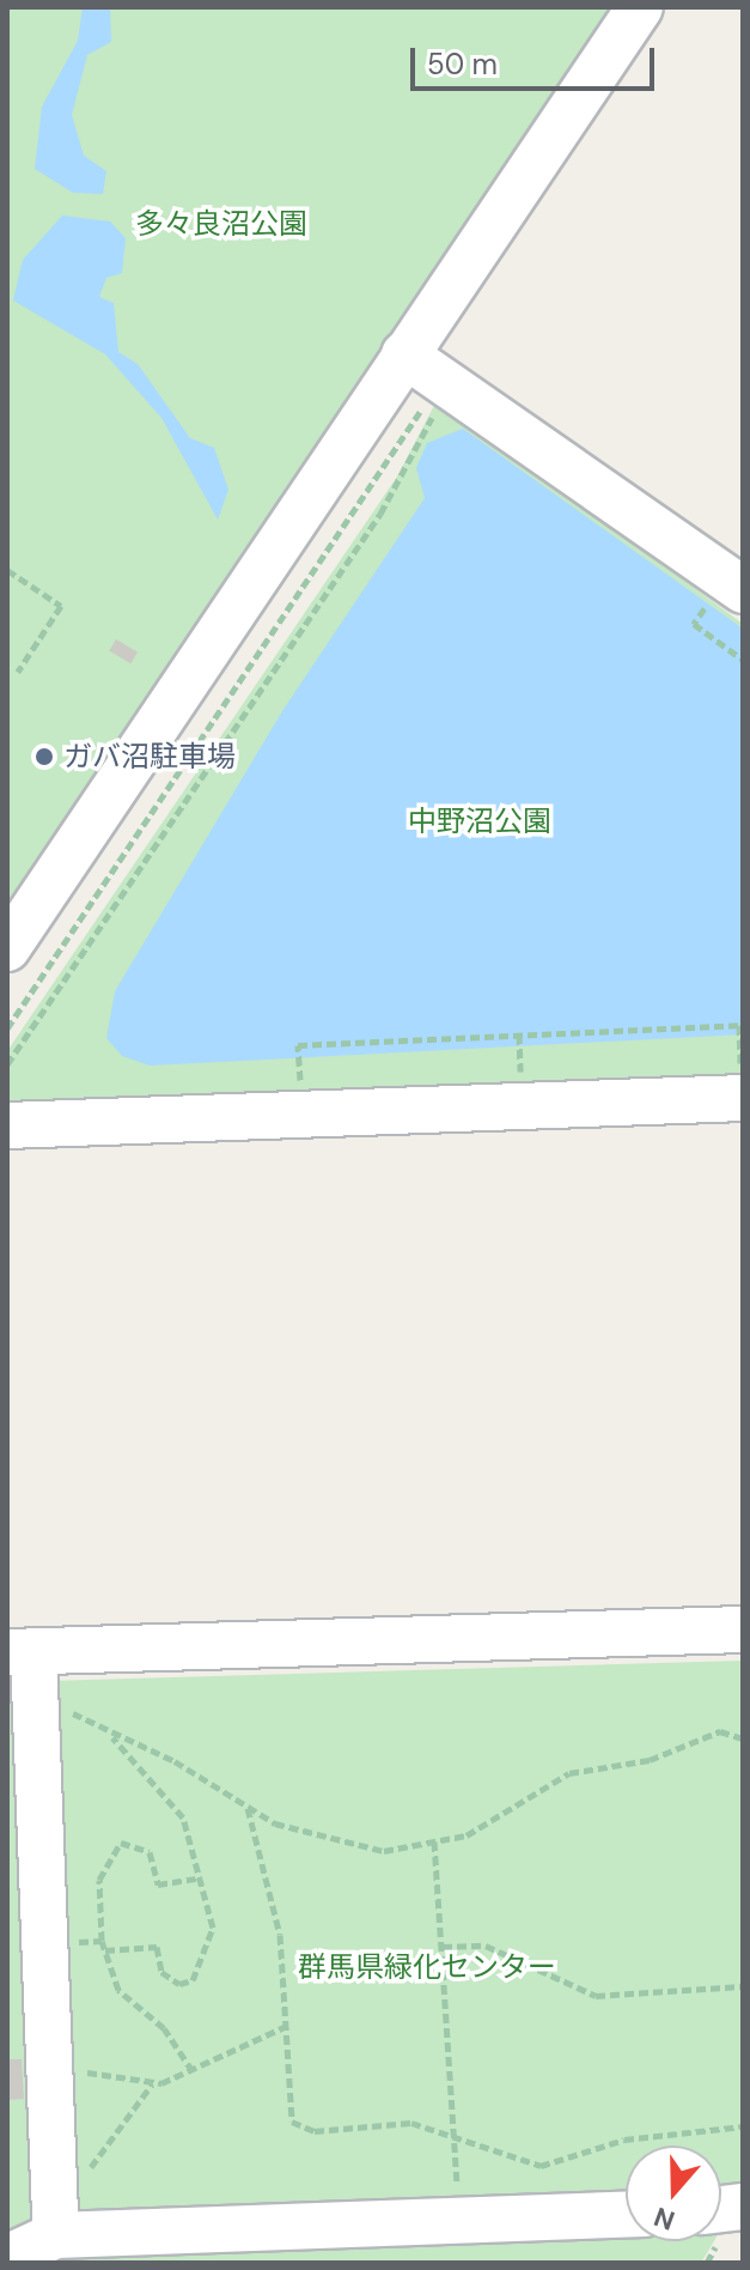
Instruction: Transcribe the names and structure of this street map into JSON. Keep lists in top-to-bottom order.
{
  "parks": ["多々良沼公園", "中野沼公園", "群馬県緑化センター"],
  "places": ["ガバ沼駐車場"],
  "scale_bar": "50 m",
  "north": "bottom"
}
